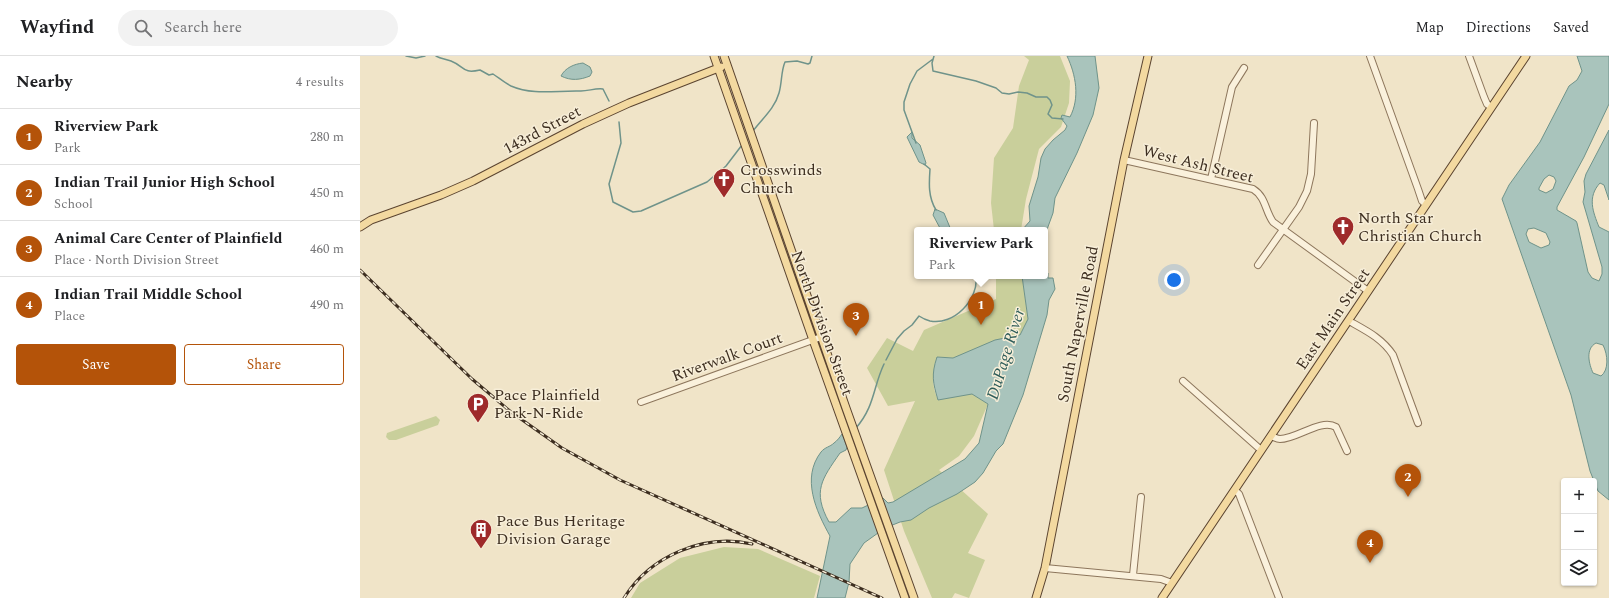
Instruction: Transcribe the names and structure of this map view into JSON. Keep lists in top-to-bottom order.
{
  "streets": {
    "main road": [
      "143rd Street",
      "East Main Street",
      "North Division Street",
      "South Naperville Road"
    ],
    "street": ["West Ash Street", "Riverwalk Court"]
  },
  "crossings": [
    ["143rd Street", "North Division Street"],
    ["West Ash Street", "East Main Street"],
    ["West Ash Street", "South Naperville Road"],
    ["North Division Street", "Riverwalk Court"]
  ],
  "water": ["DuPage River"],
  "places": {
    "church": ["Crosswinds Church", "North Star Christian Church"],
    "parking": ["Pace Plainfield Park-N-Ride"],
    "building": ["Pace Bus Heritage Division Garage"]
  },
  "page": {
    "header": "Wayfind",
    "search": "Search here",
    "nav": ["Map", "Directions", "Saved"],
    "heading": ["Nearby", "4 results"],
    "list": [
      {
        "mark": "1",
        "name": "Riverview Park",
        "note": "Park",
        "value": "280 m"
      },
      {
        "mark": "2",
        "name": "Indian Trail Junior High School",
        "note": "School",
        "value": "450 m"
      },
      {
        "mark": "3",
        "name": "Animal Care Center of Plainfield",
        "note": "Place · North Division Street",
        "value": "460 m"
      },
      {
        "mark": "4",
        "name": "Indian Trail Middle School",
        "note": "Place",
        "value": "490 m"
      }
    ],
    "popup": ["Riverview Park", "Park"],
    "pins": [
      "1",
      "3",
      "2",
      "4"
    ],
    "buttons": ["Save", "Share"],
    "map_buttons": ["+", "−"]
  }
}
